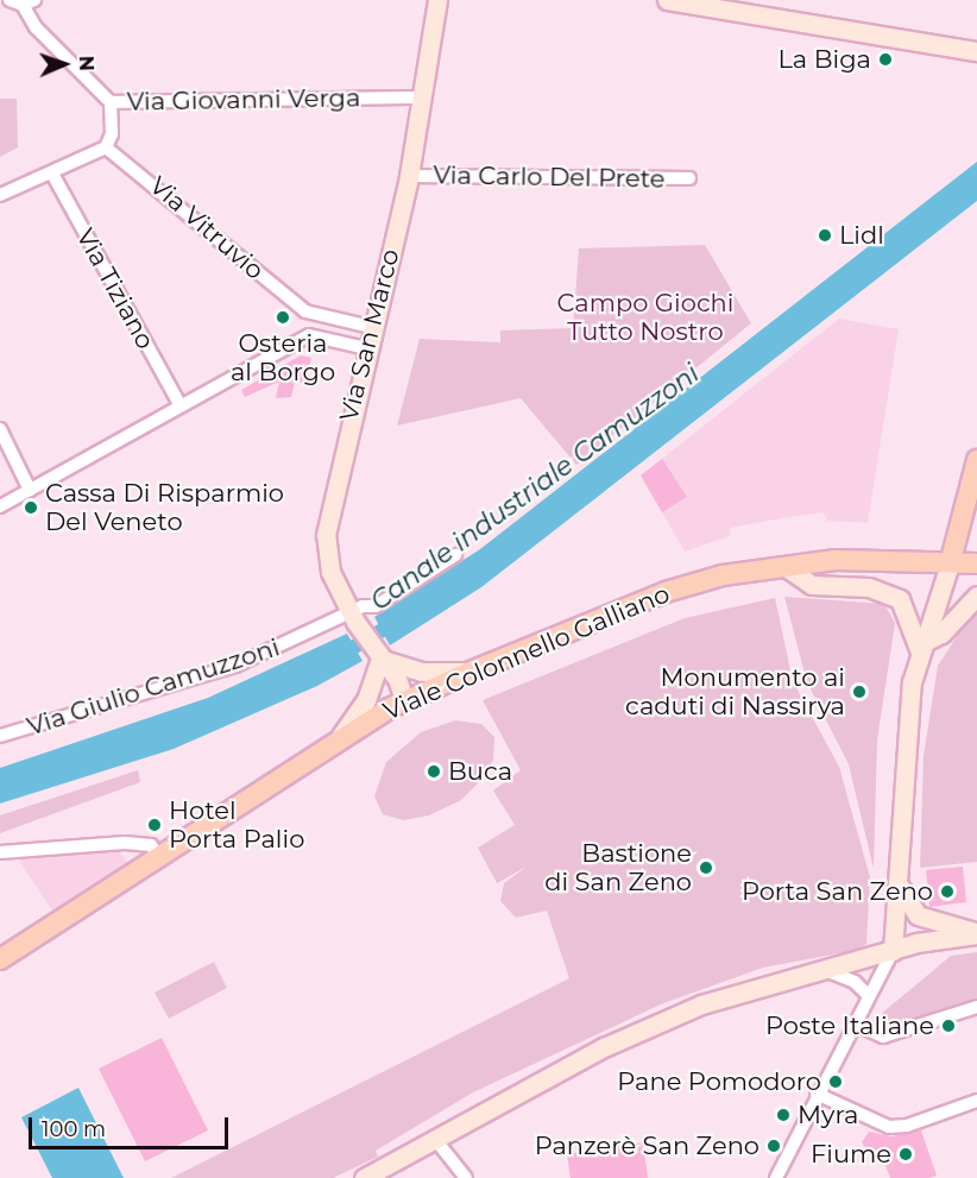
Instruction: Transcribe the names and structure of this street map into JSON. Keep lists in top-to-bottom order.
{
  "streets": {
    "main road": ["Viale Colonnello Galliano"],
    "street": [
      "Via Giovanni Verga",
      "Via Carlo Del Prete",
      "Via Vitruvio",
      "Via Tiziano",
      "Via San Marco",
      "Via Giulio Camuzzoni"
    ]
  },
  "crossings": [
    ["Via Giovanni Verga", "Via Vitruvio"],
    ["Via Giovanni Verga", "Via San Marco"],
    ["Via Carlo Del Prete", "Via San Marco"],
    ["Via Vitruvio", "Via San Marco"],
    ["Via San Marco", "Viale Colonnello Galliano"],
    ["Via San Marco", "Via Giulio Camuzzoni"]
  ],
  "water": ["Canale industriale Camuzzoni"],
  "parks": ["Campo Giochi Tutto Nostro"],
  "places": [
    "La Biga",
    "Lidl",
    "Osteria al Borgo",
    "Cassa Di Risparmio Del Veneto",
    "Monumento ai caduti di Nassirya",
    "Buca",
    "Hotel Porta Palio",
    "Bastione di San Zeno",
    "Porta San Zeno",
    "Poste Italiane",
    "Pane Pomodoro",
    "Myra",
    "Panzerè San Zeno",
    "Fiume"
  ],
  "scale_bar": "100 m",
  "north": "right"
}
